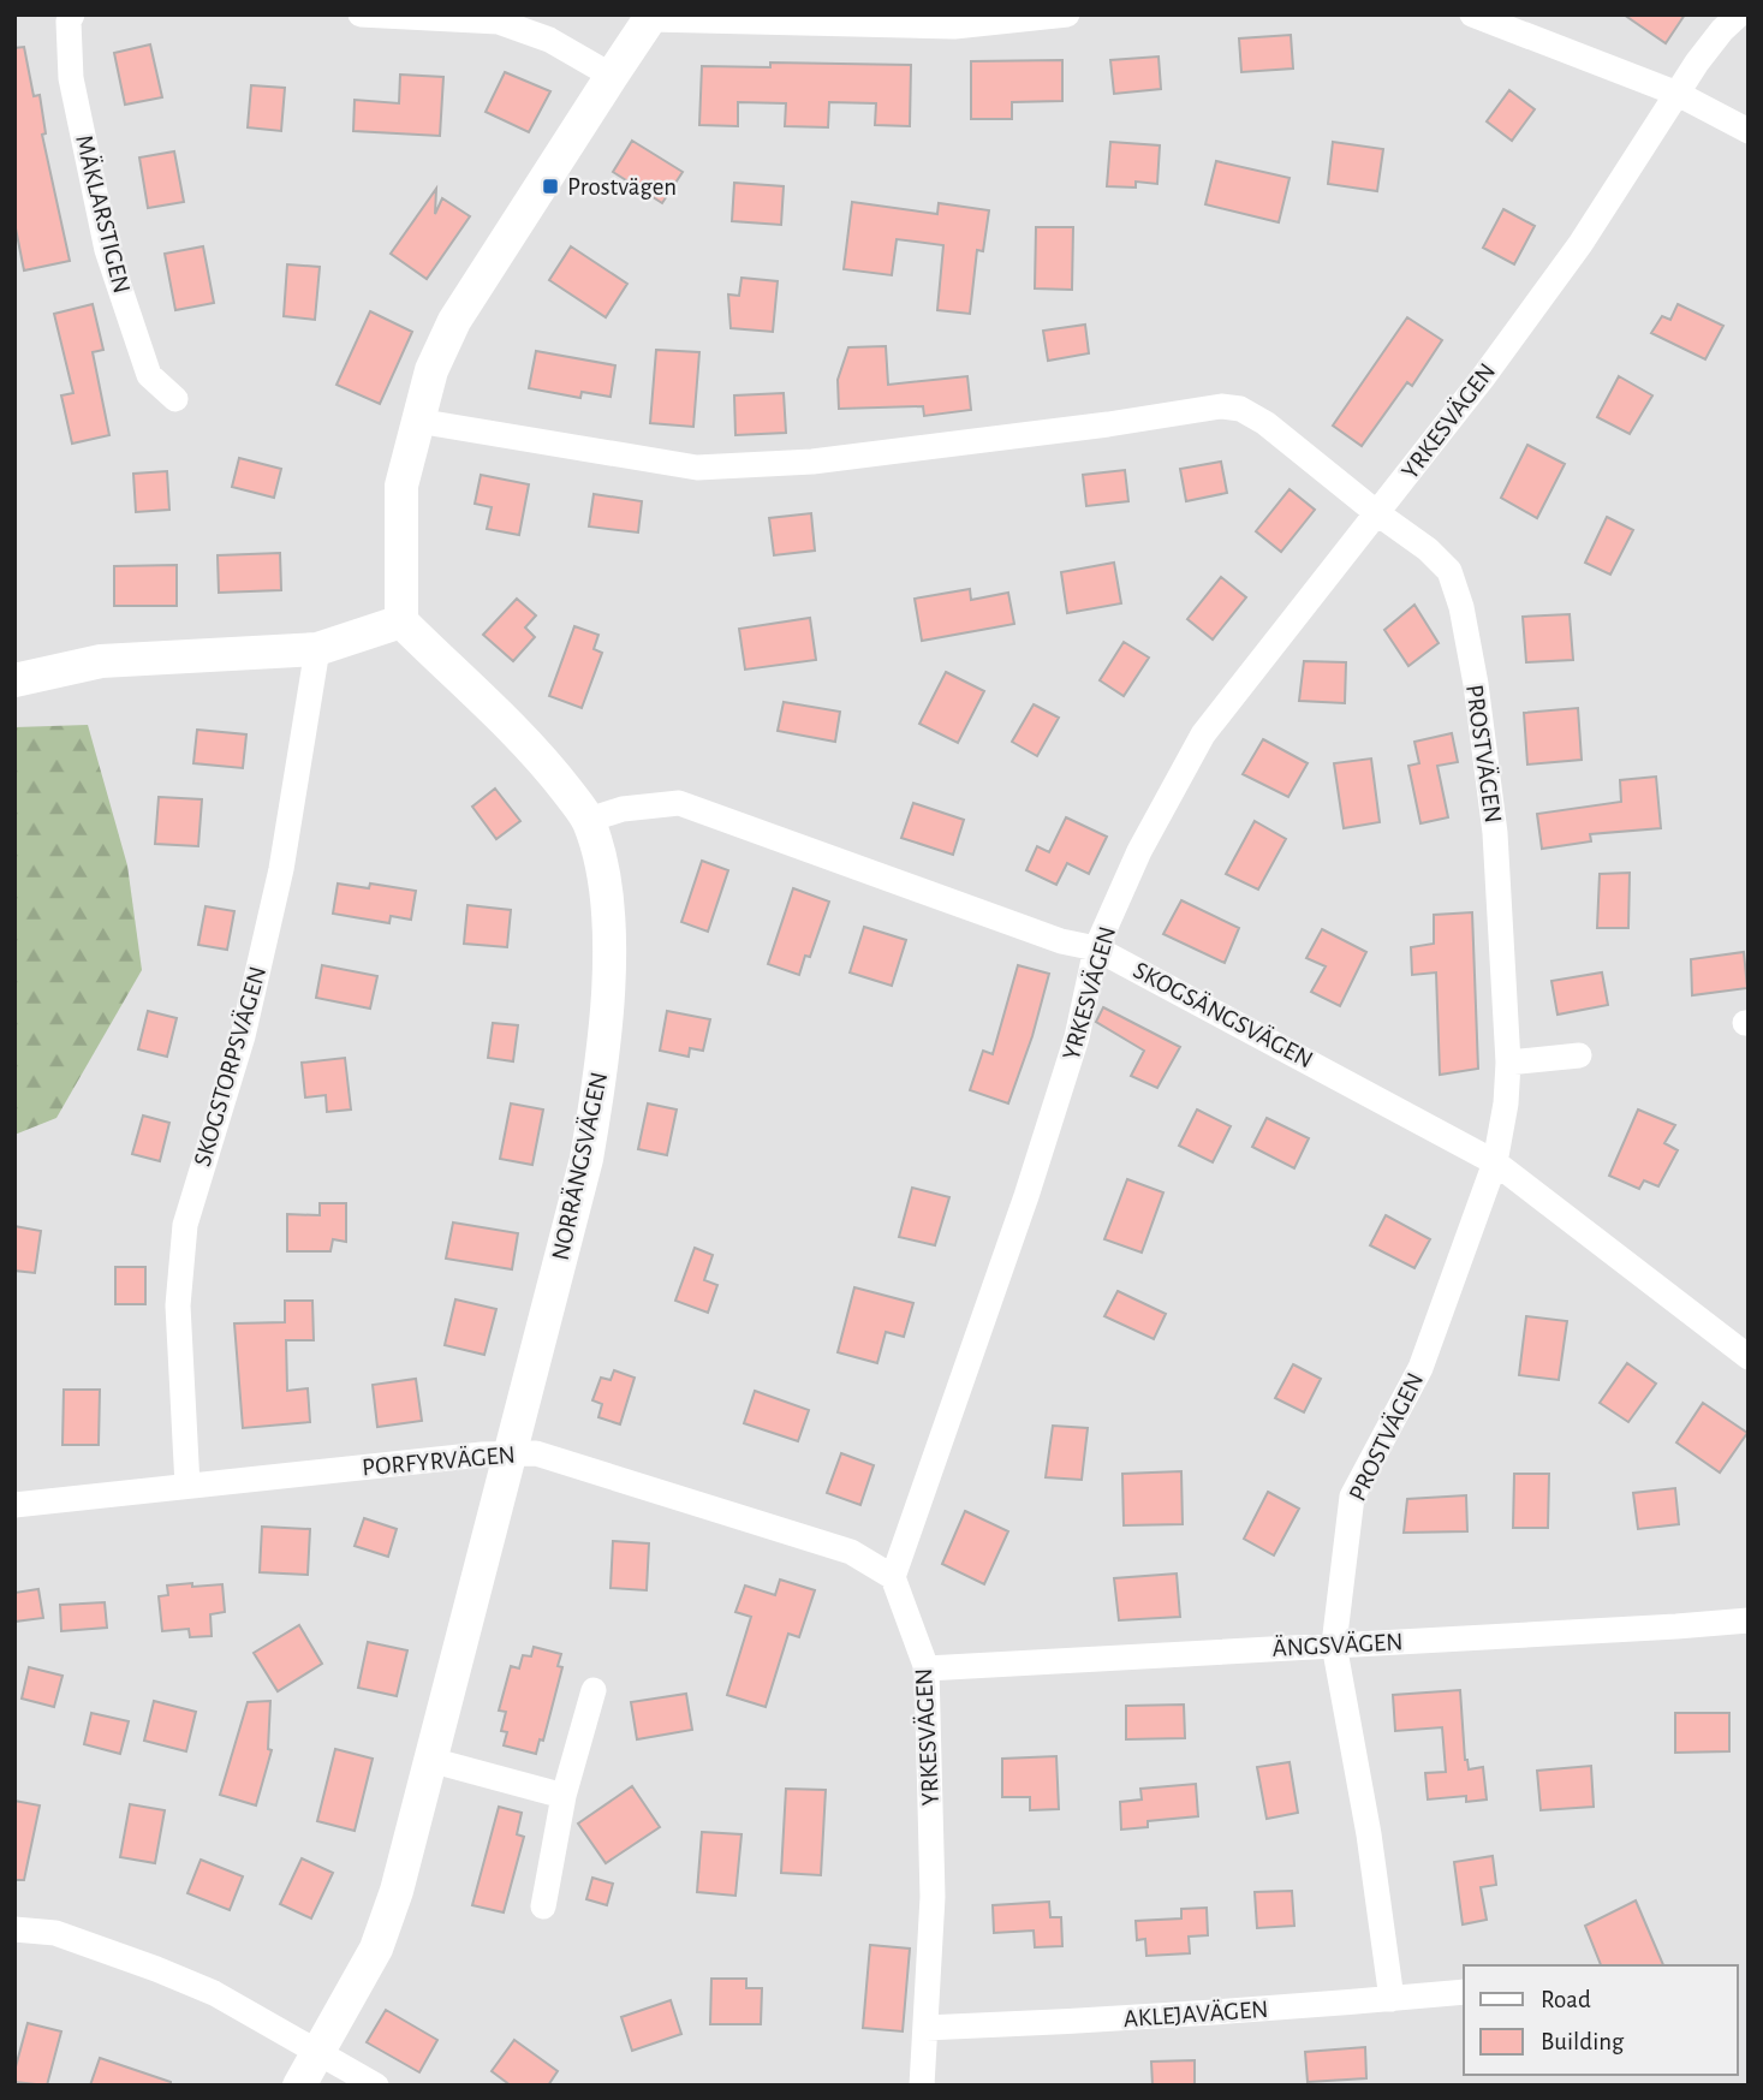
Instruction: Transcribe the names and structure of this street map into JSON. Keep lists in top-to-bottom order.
{
  "streets": {
    "street": [
      "MÄKLARSTIGEN",
      "YRKESVÄGEN",
      "PROSTVÄGEN",
      "SKOGSÄNGSVÄGEN",
      "SKOGSTORPSVÄGEN",
      "NORRÄNGSVÄGEN",
      "PORFYRVÄGEN",
      "ÄNGSVÄGEN",
      "AKLEJAVÄGEN"
    ]
  },
  "crossings": [
    ["YRKESVÄGEN", "PROSTVÄGEN"],
    ["YRKESVÄGEN", "SKOGSÄNGSVÄGEN"],
    ["YRKESVÄGEN", "PORFYRVÄGEN"],
    ["YRKESVÄGEN", "ÄNGSVÄGEN"],
    ["YRKESVÄGEN", "AKLEJAVÄGEN"],
    ["PROSTVÄGEN", "SKOGSÄNGSVÄGEN"],
    ["PROSTVÄGEN", "ÄNGSVÄGEN"],
    ["PROSTVÄGEN", "AKLEJAVÄGEN"],
    ["SKOGSÄNGSVÄGEN", "NORRÄNGSVÄGEN"],
    ["SKOGSTORPSVÄGEN", "PORFYRVÄGEN"],
    ["NORRÄNGSVÄGEN", "PORFYRVÄGEN"]
  ],
  "places": {
    "transit": ["Prostvägen"]
  },
  "legend": ["Road", "Building"]
}
